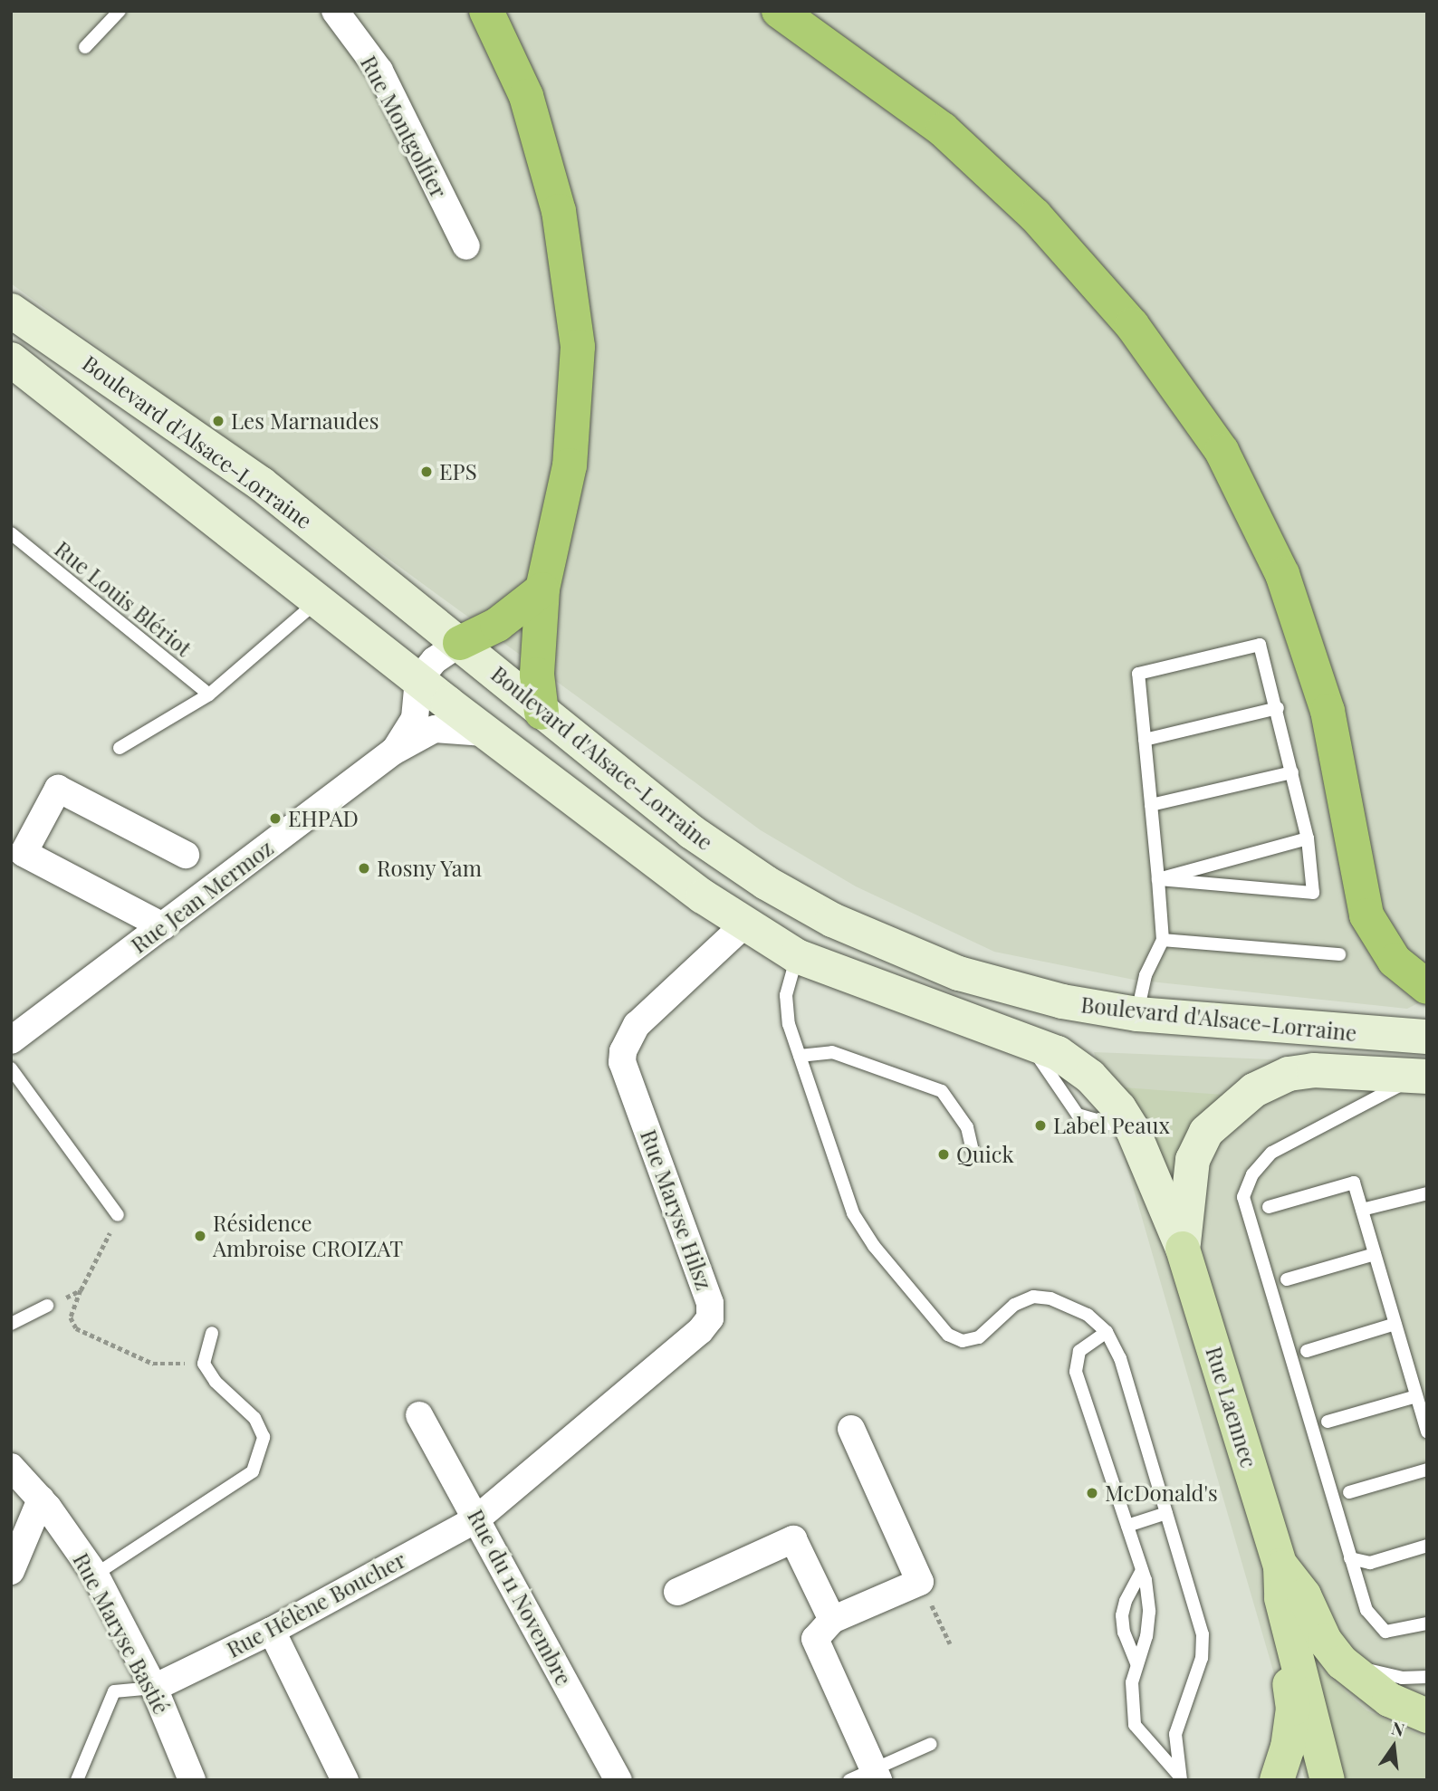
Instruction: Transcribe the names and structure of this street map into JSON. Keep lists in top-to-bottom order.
{
  "streets": {
    "main road": ["Boulevard d'Alsace-Lorraine", "Rue Laennec"],
    "street": [
      "Rue Montgolfier",
      "Rue Jean Mermoz",
      "Rue Maryse Hilsz",
      "Rue du 11 Novembre",
      "Rue Hélène Boucher",
      "Rue Maryse Bastié"
    ],
    "lane": ["Rue Louis Blériot"]
  },
  "crossings": [
    ["Boulevard d'Alsace-Lorraine", "Rue Jean Mermoz"],
    ["Boulevard d'Alsace-Lorraine", "Rue Maryse Hilsz"],
    ["Boulevard d'Alsace-Lorraine", "Rue Laennec"],
    ["Rue Maryse Hilsz", "Rue du 11 Novembre"],
    ["Rue Maryse Hilsz", "Rue Hélène Boucher"],
    ["Rue du 11 Novembre", "Rue Hélène Boucher"],
    ["Rue Hélène Boucher", "Rue Maryse Bastié"]
  ],
  "places": [
    "Les Marnaudes",
    "EPS",
    "EHPAD",
    "Rosny Yam",
    "Label Peaux",
    "Quick",
    "Résidence Ambroise CROIZAT",
    "McDonald's"
  ],
  "north": "top"
}
